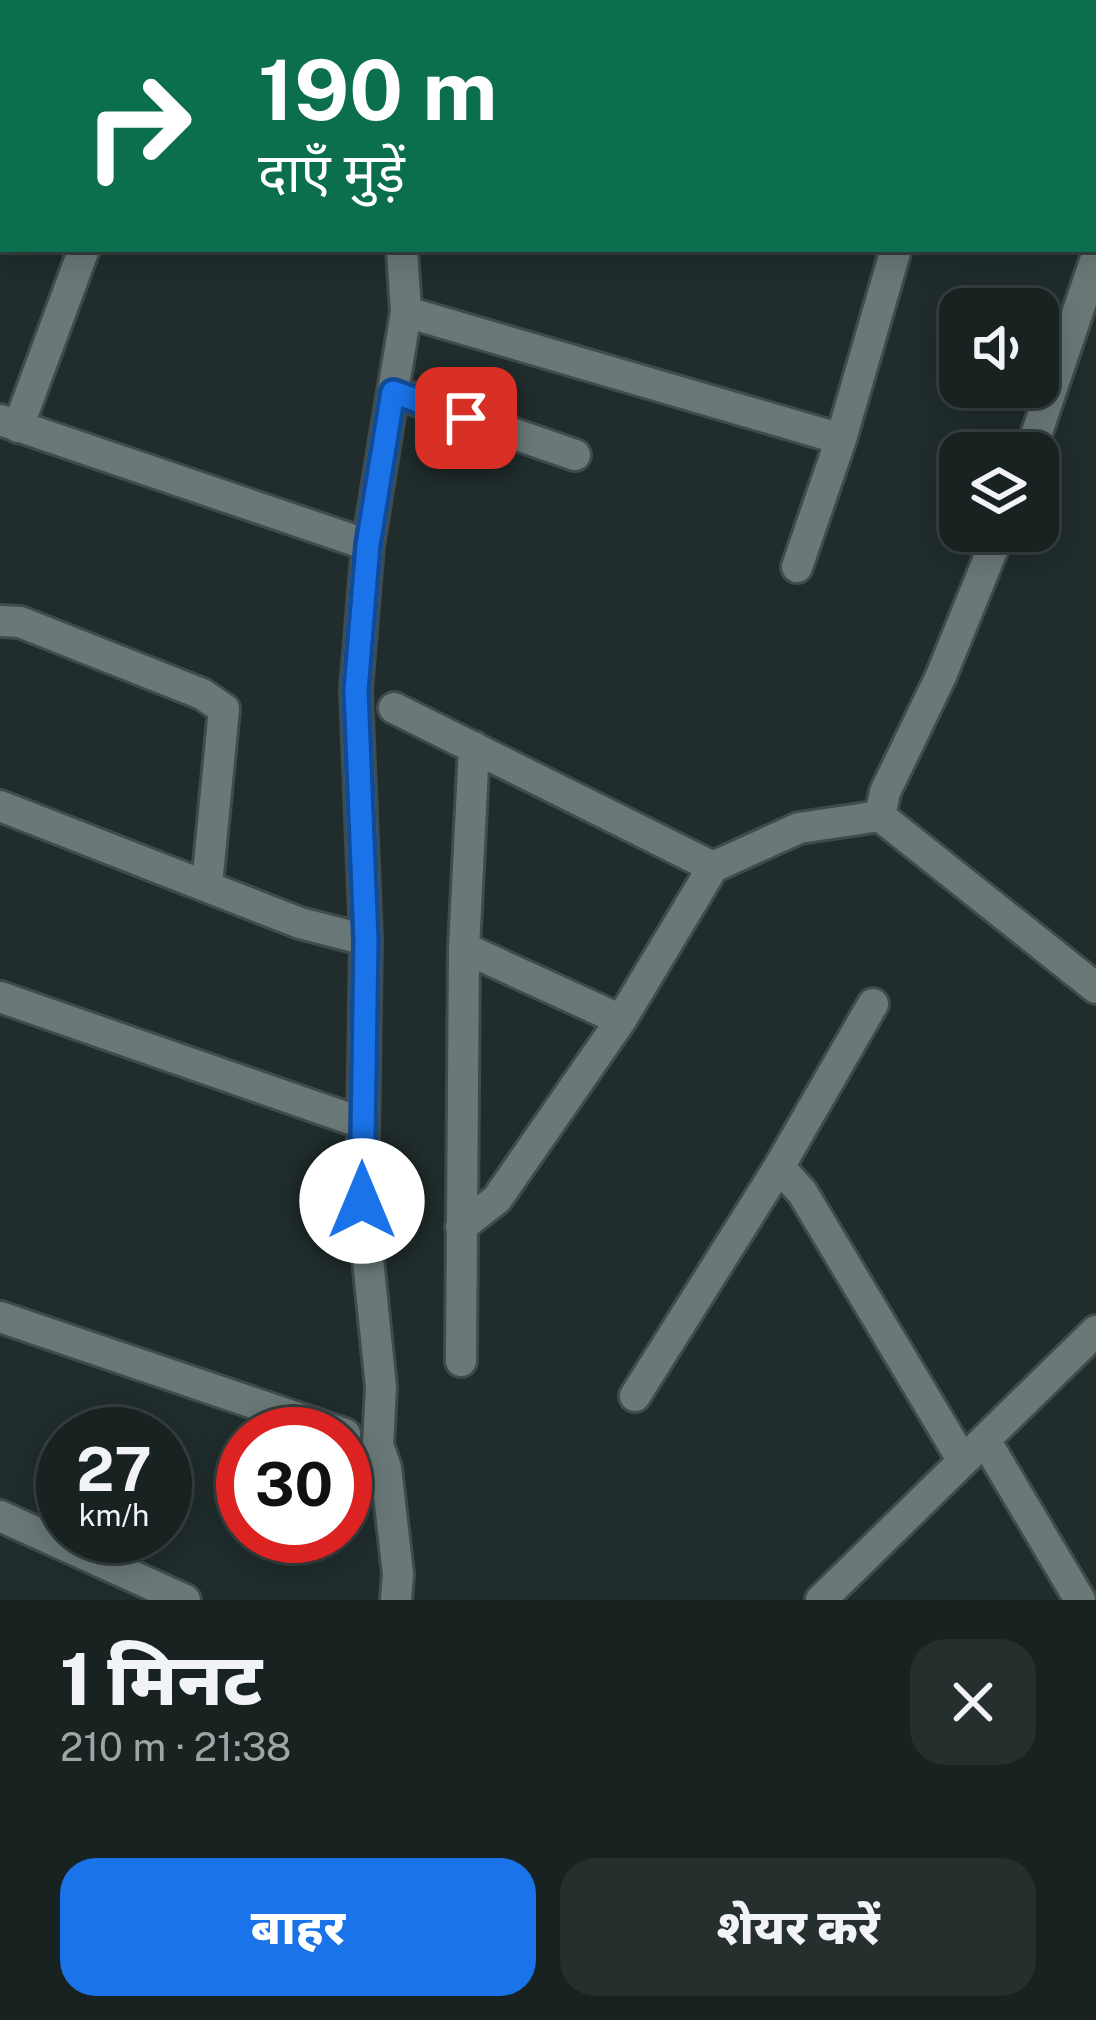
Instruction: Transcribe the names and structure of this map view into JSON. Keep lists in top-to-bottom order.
{
  "page": {
    "turn": ["190 m", "दाएँ मुड़ें"],
    "speed": "27 km/h",
    "limit": "30",
    "heading": ["1 मिनट", "210 m · 21:38"],
    "buttons": ["बाहर", "शेयर करें"]
  }
}
